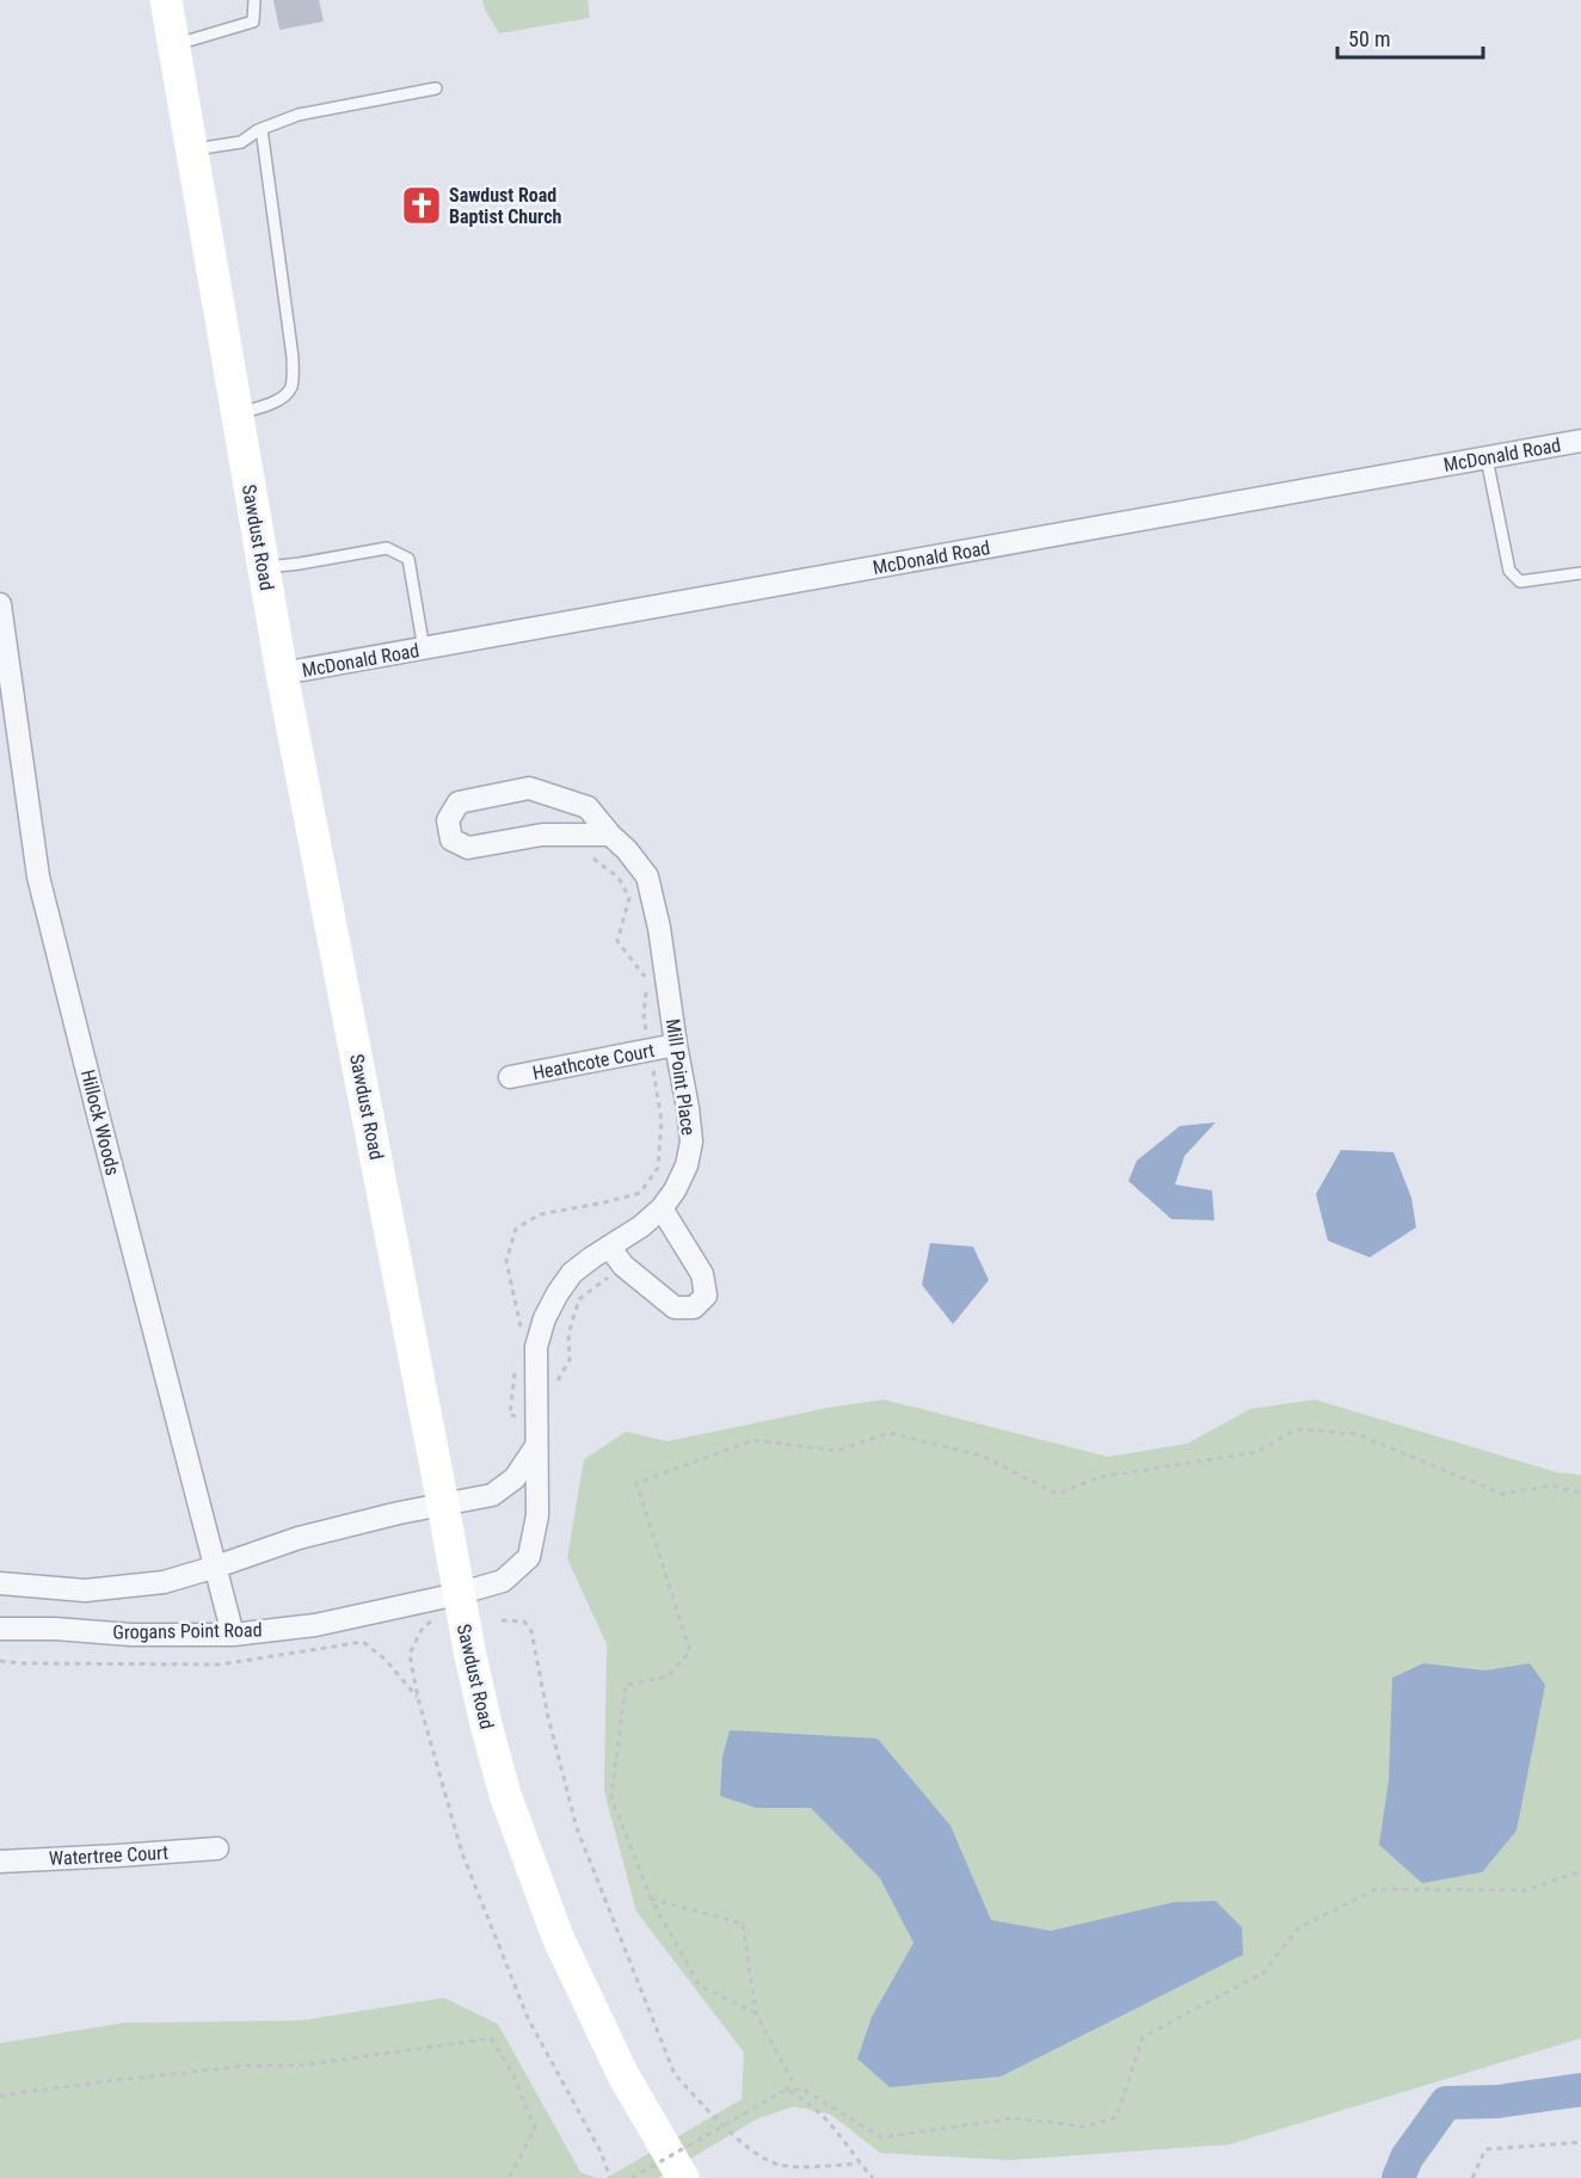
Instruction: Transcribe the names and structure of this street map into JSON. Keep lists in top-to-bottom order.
{
  "streets": {
    "street": [
      "McDonald Road",
      "Sawdust Road",
      "Heathcote Court",
      "Mill Point Place",
      "Hillock Woods",
      "Grogans Point Road",
      "Watertree Court"
    ]
  },
  "crossings": [
    ["McDonald Road", "Sawdust Road"],
    ["Sawdust Road", "Mill Point Place"],
    ["Sawdust Road", "Grogans Point Road"],
    ["Heathcote Court", "Mill Point Place"],
    ["Mill Point Place", "Grogans Point Road"],
    ["Hillock Woods", "Grogans Point Road"]
  ],
  "places": {
    "church": ["Sawdust Road Baptist Church"]
  },
  "scale_bar": "50 m"
}
